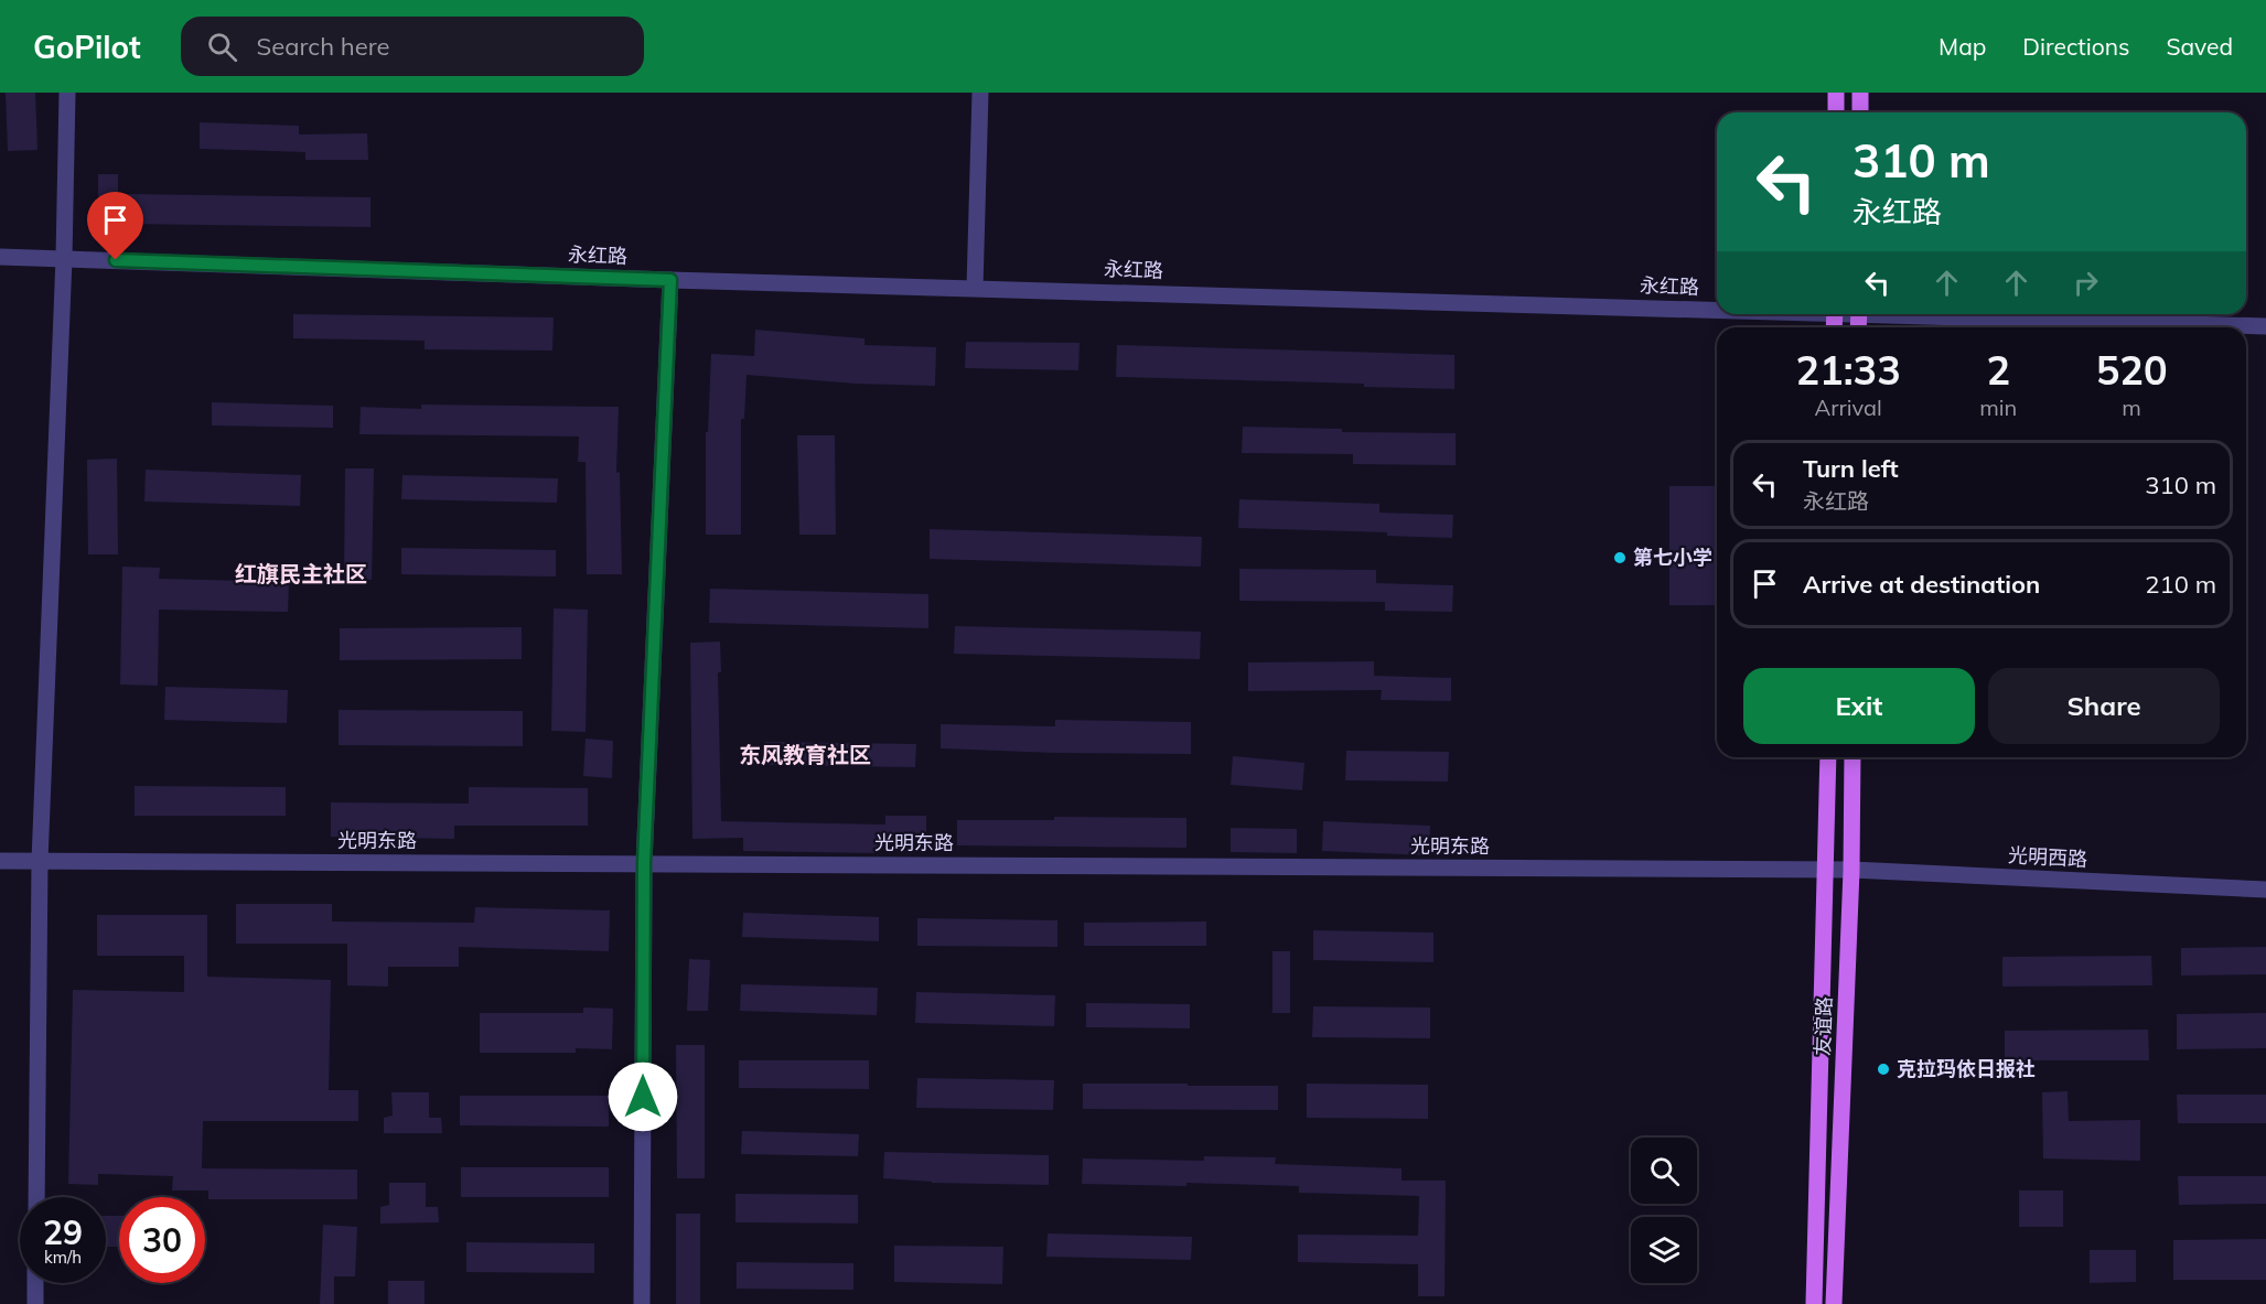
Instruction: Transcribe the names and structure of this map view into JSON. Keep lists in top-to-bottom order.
{
  "streets": {
    "main road": ["友谊路"],
    "street": ["永红路", "光明东路", "光明西路"]
  },
  "crossings": [
    ["光明东路", "光明西路"],
    ["光明东路", "友谊路"],
    ["光明西路", "友谊路"]
  ],
  "districts": ["红旗民主社区", "东风教育社区"],
  "places": ["第七小学", "克拉玛依日报社"],
  "page": {
    "header": "GoPilot",
    "search": "Search here",
    "nav": ["Map", "Directions", "Saved"],
    "turn": ["310 m", "永红路"],
    "eta": [
      "21:33",
      "Arrival",
      "2",
      "min",
      "520",
      "m"
    ],
    "list": [
      {
        "name": "Turn left",
        "note": "永红路",
        "value": "310 m"
      },
      {
        "name": "Arrive at destination",
        "value": "210 m"
      }
    ],
    "buttons": ["Exit", "Share"],
    "speed": "29 km/h",
    "limit": "30"
  }
}
